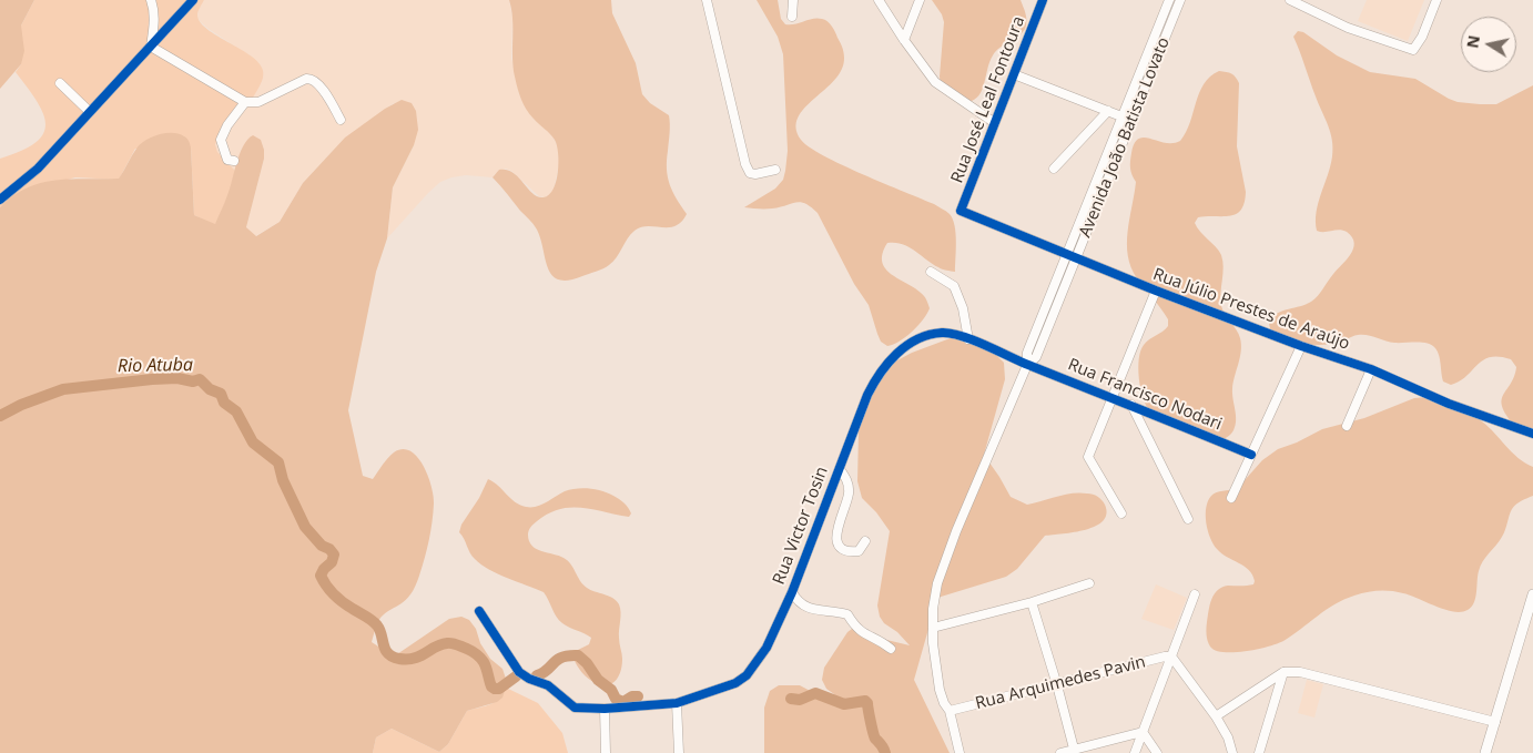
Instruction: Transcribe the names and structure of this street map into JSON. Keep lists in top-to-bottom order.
{
  "streets": {
    "street": [
      "Rua José Leal Fontoura",
      "Avenida João Batista Lovato",
      "Rua Júlio Prestes de Araújo",
      "Rua Francisco Nodari",
      "Rua Victor Tosin",
      "Rua Arquimedes Pavin"
    ]
  },
  "crossings": [
    ["Rua José Leal Fontoura", "Rua Júlio Prestes de Araújo"],
    ["Avenida João Batista Lovato", "Rua Júlio Prestes de Araújo"],
    ["Avenida João Batista Lovato", "Rua Francisco Nodari"],
    ["Avenida João Batista Lovato", "Rua Victor Tosin"],
    ["Avenida João Batista Lovato", "Rua Arquimedes Pavin"],
    ["Rua Francisco Nodari", "Rua Victor Tosin"]
  ],
  "water": ["Rio Atuba"],
  "north": "left"
}
